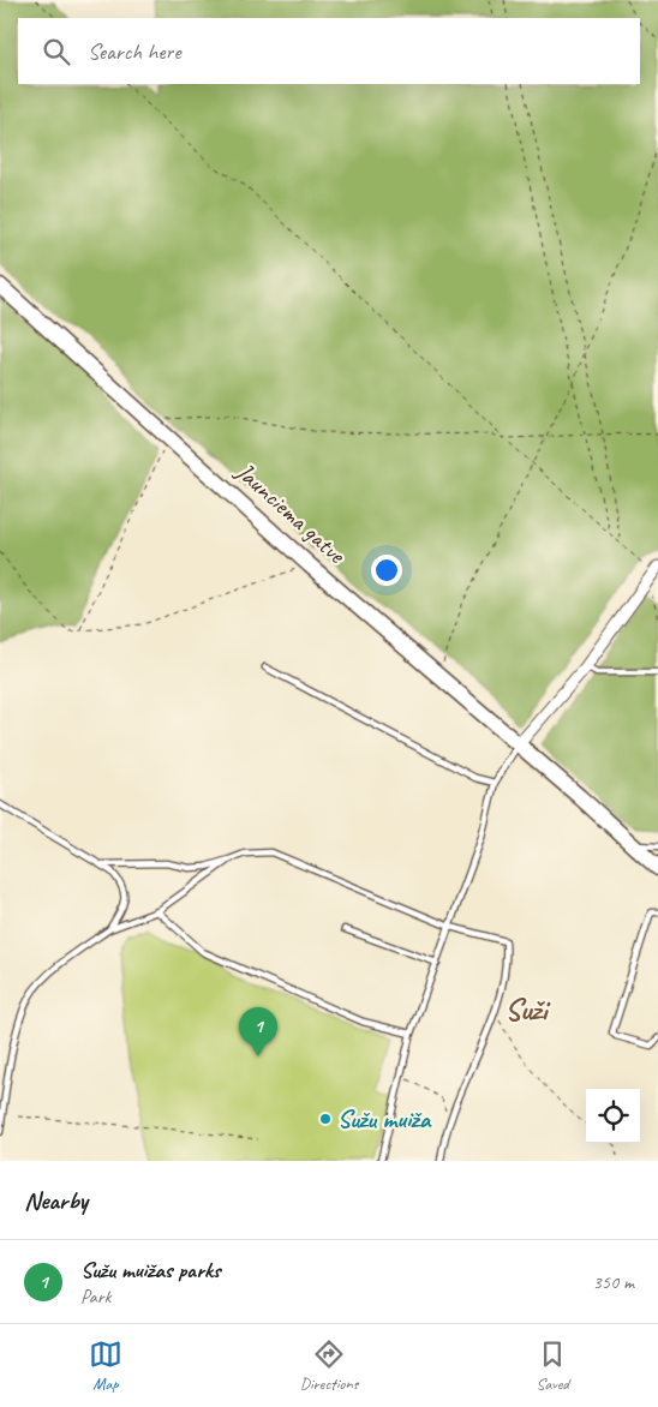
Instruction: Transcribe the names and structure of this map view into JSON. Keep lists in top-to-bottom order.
{
  "streets": {
    "main road": ["Jaunciema gatve"]
  },
  "districts": ["Suži"],
  "places": ["Sužu muiža"],
  "page": {
    "search": "Search here",
    "pins": "1",
    "heading": "Nearby",
    "list": [
      {
        "mark": "1",
        "name": "Sužu muižas parks",
        "note": "Park",
        "value": "350 m"
      }
    ],
    "nav": ["Map", "Directions", "Saved"]
  }
}
